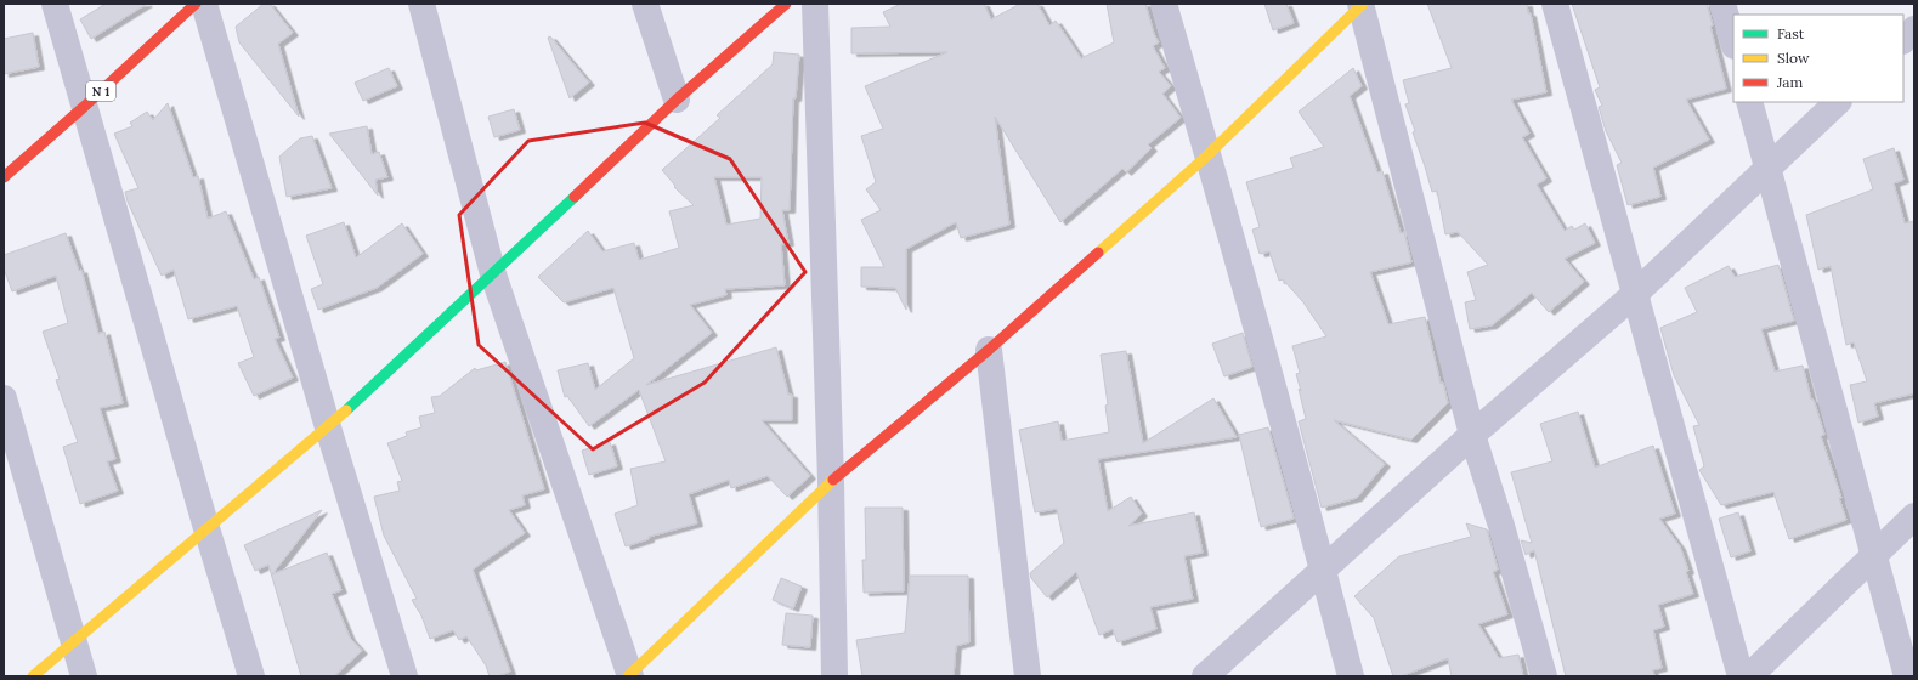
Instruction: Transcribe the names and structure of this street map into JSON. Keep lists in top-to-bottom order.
{
  "streets": {
    "main road": ["N 1"]
  },
  "legend": ["Fast", "Slow", "Jam"]
}
